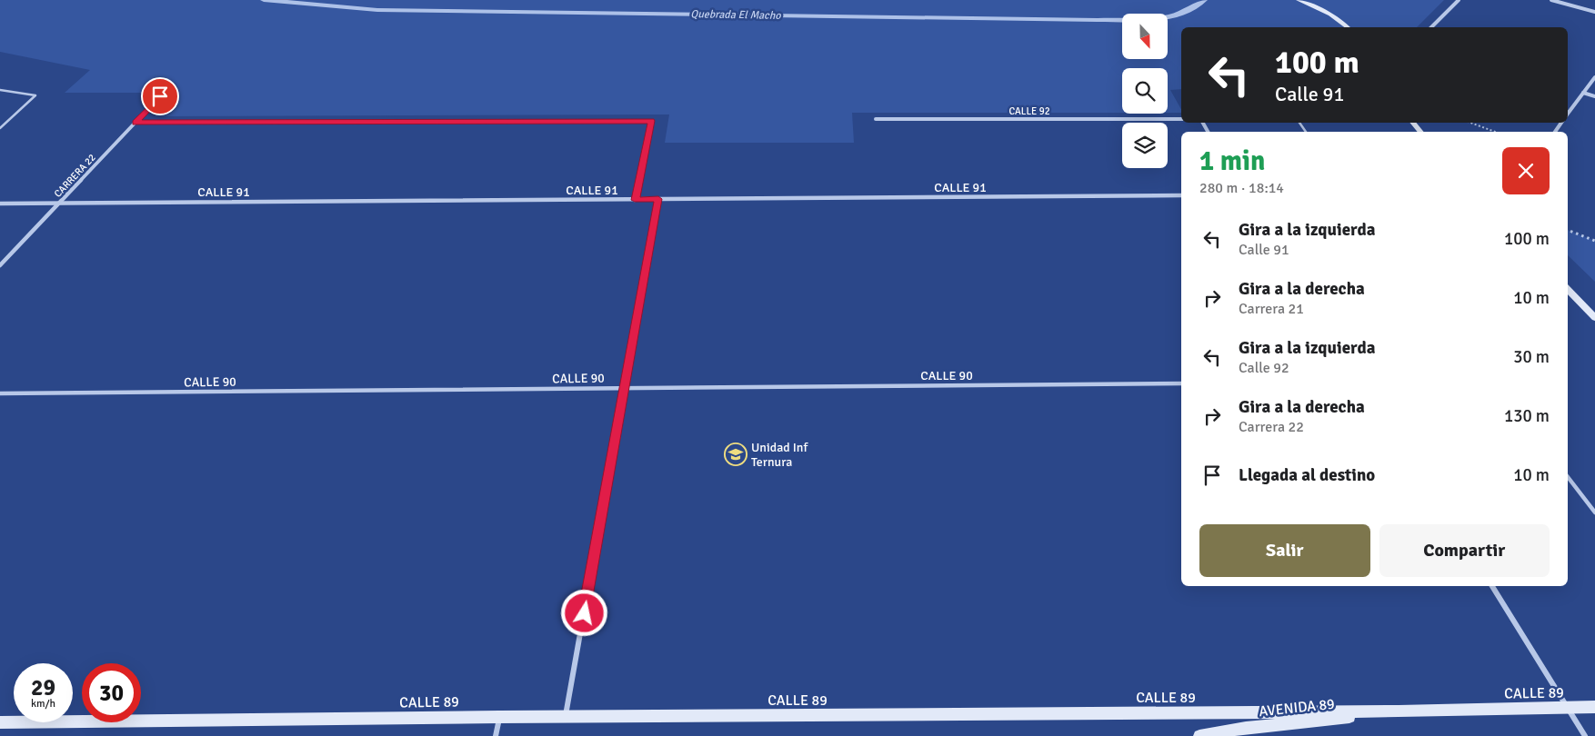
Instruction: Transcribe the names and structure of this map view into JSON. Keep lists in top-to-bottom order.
{
  "streets": {
    "street": [
      "CALLE 92",
      "CARRERA 22",
      "CALLE 91",
      "CALLE 90",
      "CALLE 89",
      "AVENIDA 89"
    ]
  },
  "crossings": [
    ["CARRERA 22", "CALLE 91"],
    ["CALLE 89", "AVENIDA 89"]
  ],
  "water": ["Quebrada El Macho"],
  "places": {
    "school or university": ["Unidad Inf Ternura"]
  },
  "north": "bottom",
  "page": {
    "turn": ["100 m", "Calle 91"],
    "heading": ["1 min", "280 m · 18:14"],
    "list": [
      {
        "name": "Gira a la izquierda",
        "note": "Calle 91",
        "value": "100 m"
      },
      {
        "name": "Gira a la derecha",
        "note": "Carrera 21",
        "value": "10 m"
      },
      {
        "name": "Gira a la izquierda",
        "note": "Calle 92",
        "value": "30 m"
      },
      {
        "name": "Gira a la derecha",
        "note": "Carrera 22",
        "value": "130 m"
      },
      {
        "name": "Llegada al destino",
        "value": "10 m"
      }
    ],
    "buttons": ["Salir", "Compartir"],
    "speed": "29 km/h",
    "limit": "30"
  }
}
